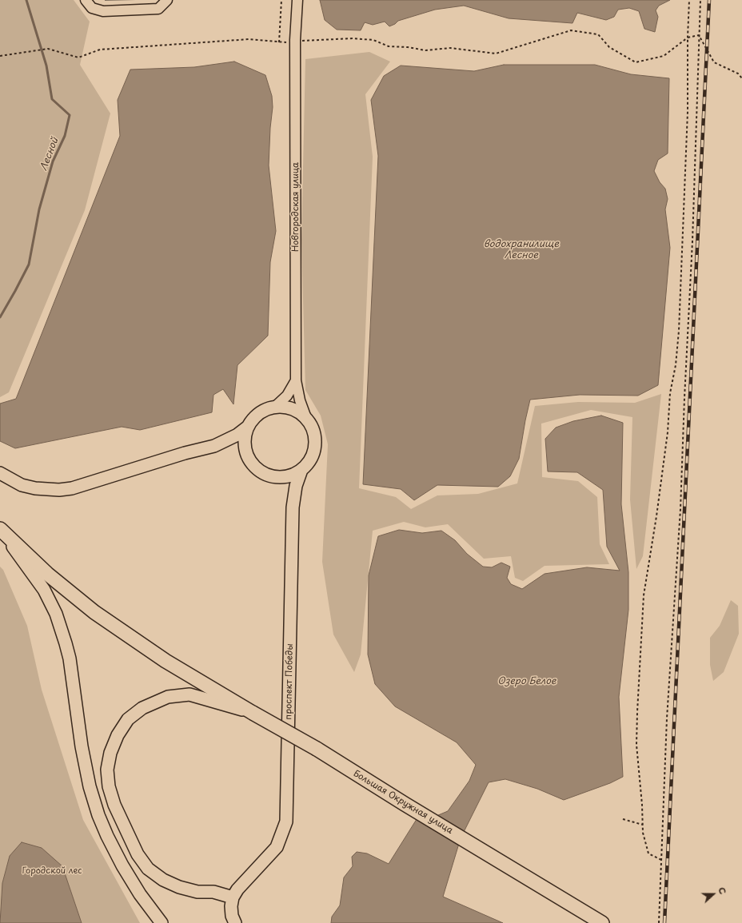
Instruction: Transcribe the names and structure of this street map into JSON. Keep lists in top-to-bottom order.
{
  "streets": {
    "highway": ["Большая Окружная улица"],
    "main road": ["проспект Победы"],
    "street": ["Новгородская улица"]
  },
  "crossings": [
    ["Новгородская улица", "проспект Победы"]
  ],
  "water": ["Лесной", "водохранилище Лесное", "Озеро Белое"],
  "parks": ["Городской лес"],
  "north": "right"
}
